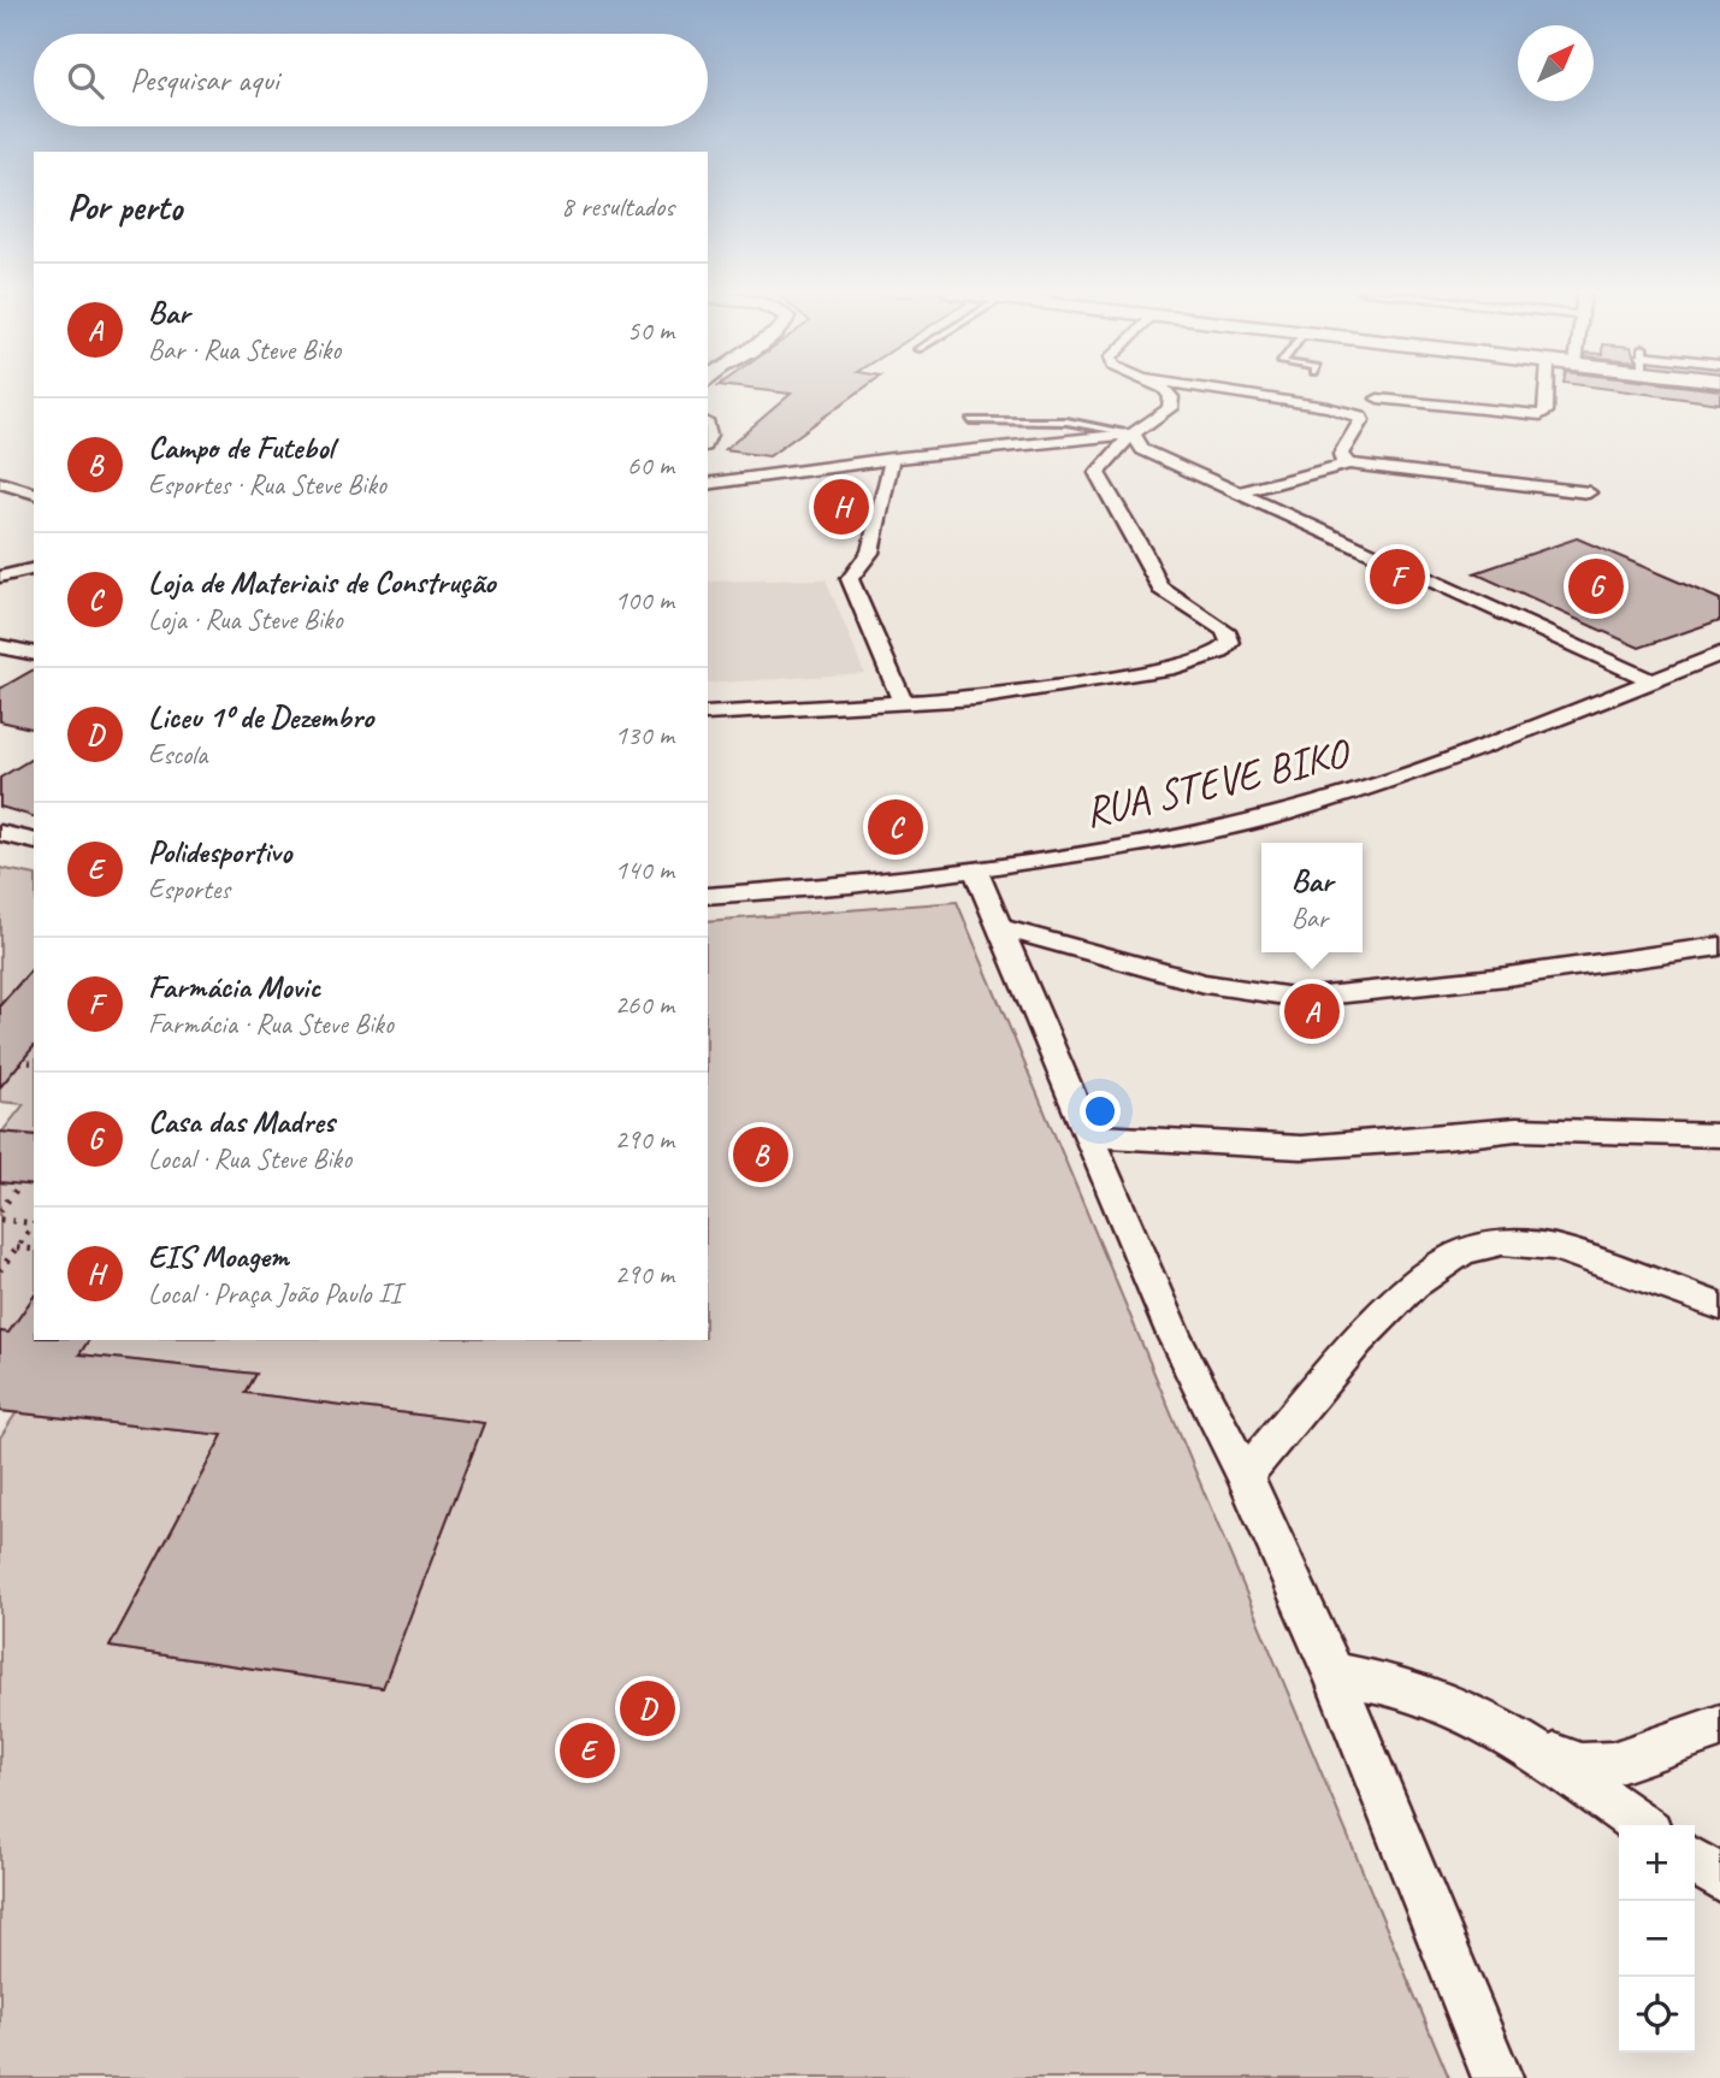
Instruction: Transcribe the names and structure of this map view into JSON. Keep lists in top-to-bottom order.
{
  "streets": {
    "street": ["RUA STEVE BIKO"]
  },
  "north": "top right",
  "page": {
    "search": "Pesquisar aqui",
    "heading": ["Por perto", "8 resultados"],
    "list": [
      {
        "mark": "A",
        "name": "Bar",
        "note": "Bar · Rua Steve Biko",
        "value": "50 m"
      },
      {
        "mark": "B",
        "name": "Campo de Futebol",
        "note": "Esportes · Rua Steve Biko",
        "value": "60 m"
      },
      {
        "mark": "C",
        "name": "Loja de Materiais de Construção",
        "note": "Loja · Rua Steve Biko",
        "value": "100 m"
      },
      {
        "mark": "D",
        "name": "Liceu 1º de Dezembro",
        "note": "Escola",
        "value": "130 m"
      },
      {
        "mark": "E",
        "name": "Polidesportivo",
        "note": "Esportes",
        "value": "140 m"
      },
      {
        "mark": "F",
        "name": "Farmácia Movic",
        "note": "Farmácia · Rua Steve Biko",
        "value": "260 m"
      },
      {
        "mark": "G",
        "name": "Casa das Madres",
        "note": "Local · Rua Steve Biko",
        "value": "290 m"
      },
      {
        "mark": "H",
        "name": "EIS Moagem",
        "note": "Local · Praça João Paulo II",
        "value": "290 m"
      }
    ],
    "pins": [
      "H",
      "F",
      "G",
      "C",
      "A",
      "B",
      "D",
      "E"
    ],
    "popup": ["Bar", "Bar"],
    "map_buttons": ["+", "−"]
  }
}
